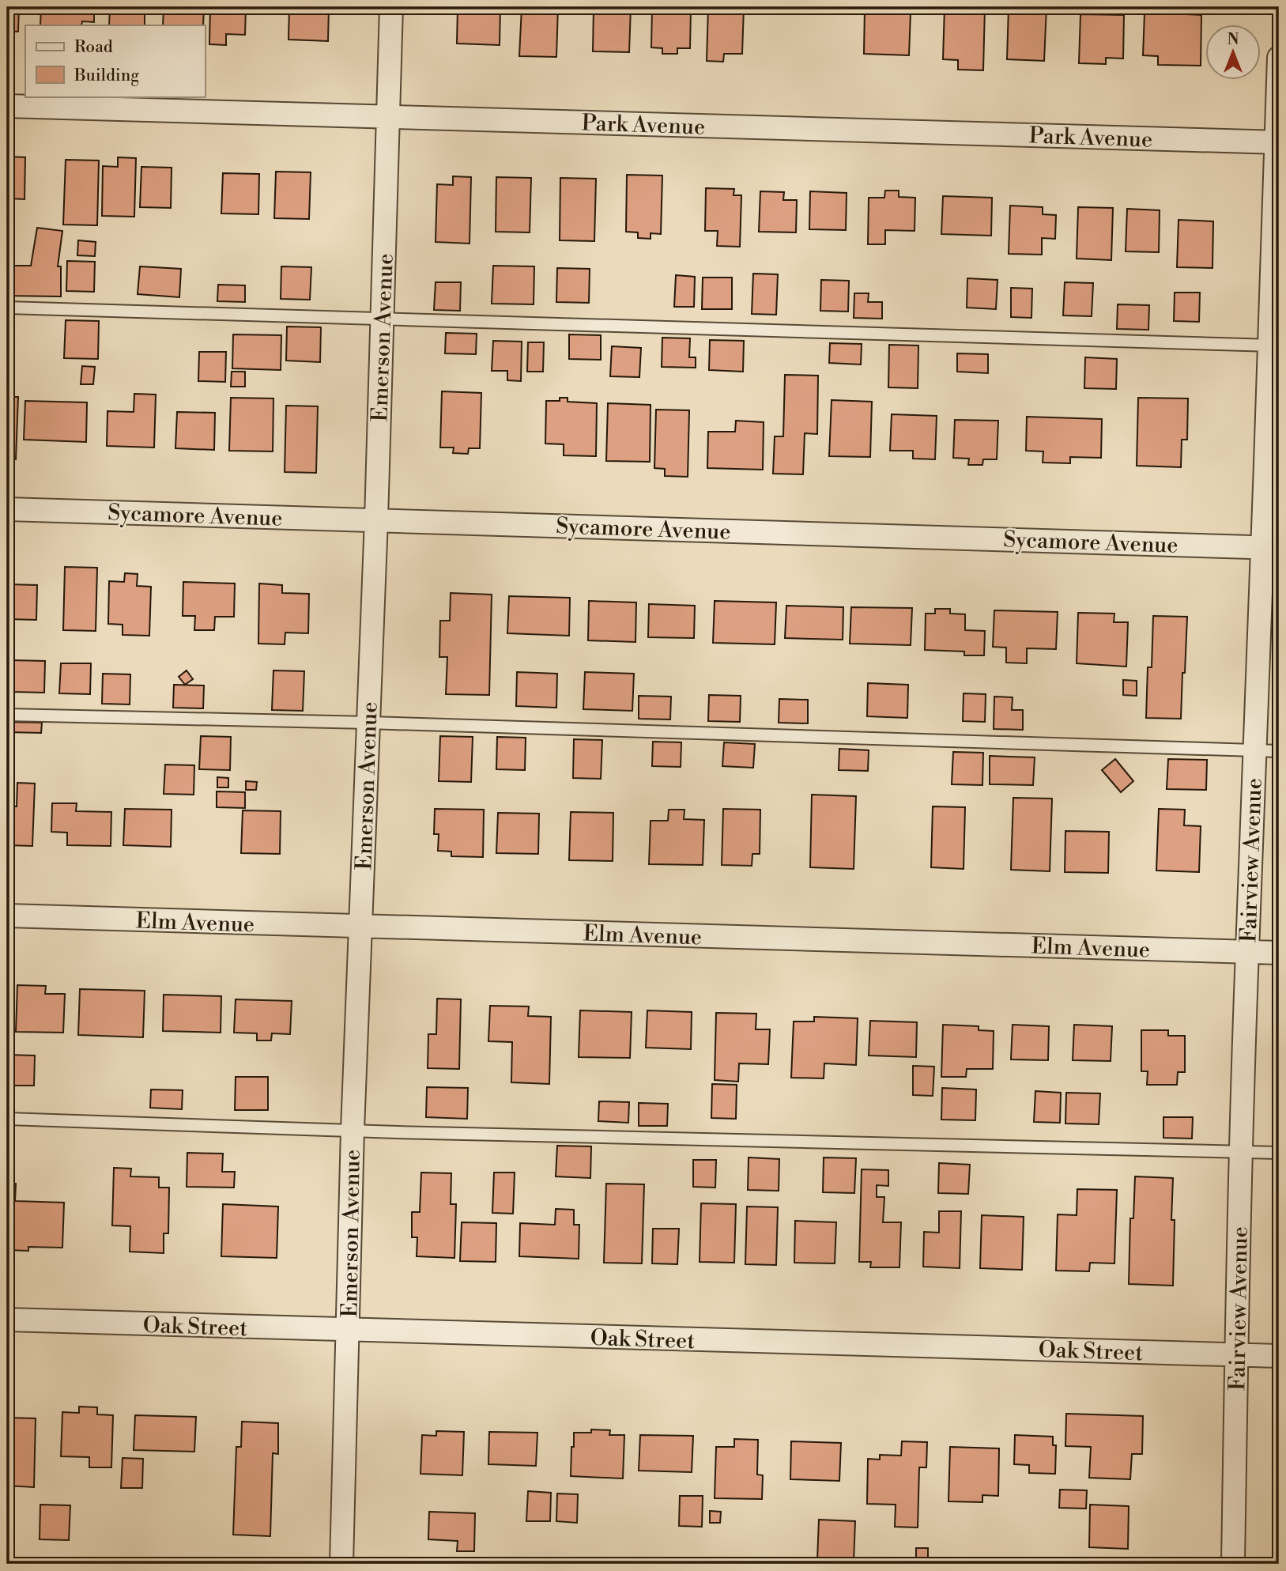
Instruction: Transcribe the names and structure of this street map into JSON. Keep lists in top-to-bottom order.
{
  "streets": {
    "street": [
      "Park Avenue",
      "Emerson Avenue",
      "Sycamore Avenue",
      "Fairview Avenue",
      "Elm Avenue",
      "Oak Street"
    ]
  },
  "crossings": [
    ["Park Avenue", "Emerson Avenue"],
    ["Park Avenue", "Fairview Avenue"],
    ["Emerson Avenue", "Sycamore Avenue"],
    ["Emerson Avenue", "Elm Avenue"],
    ["Emerson Avenue", "Oak Street"],
    ["Sycamore Avenue", "Fairview Avenue"],
    ["Fairview Avenue", "Elm Avenue"],
    ["Fairview Avenue", "Oak Street"]
  ],
  "legend": ["Road", "Building"],
  "north": "top"
}
